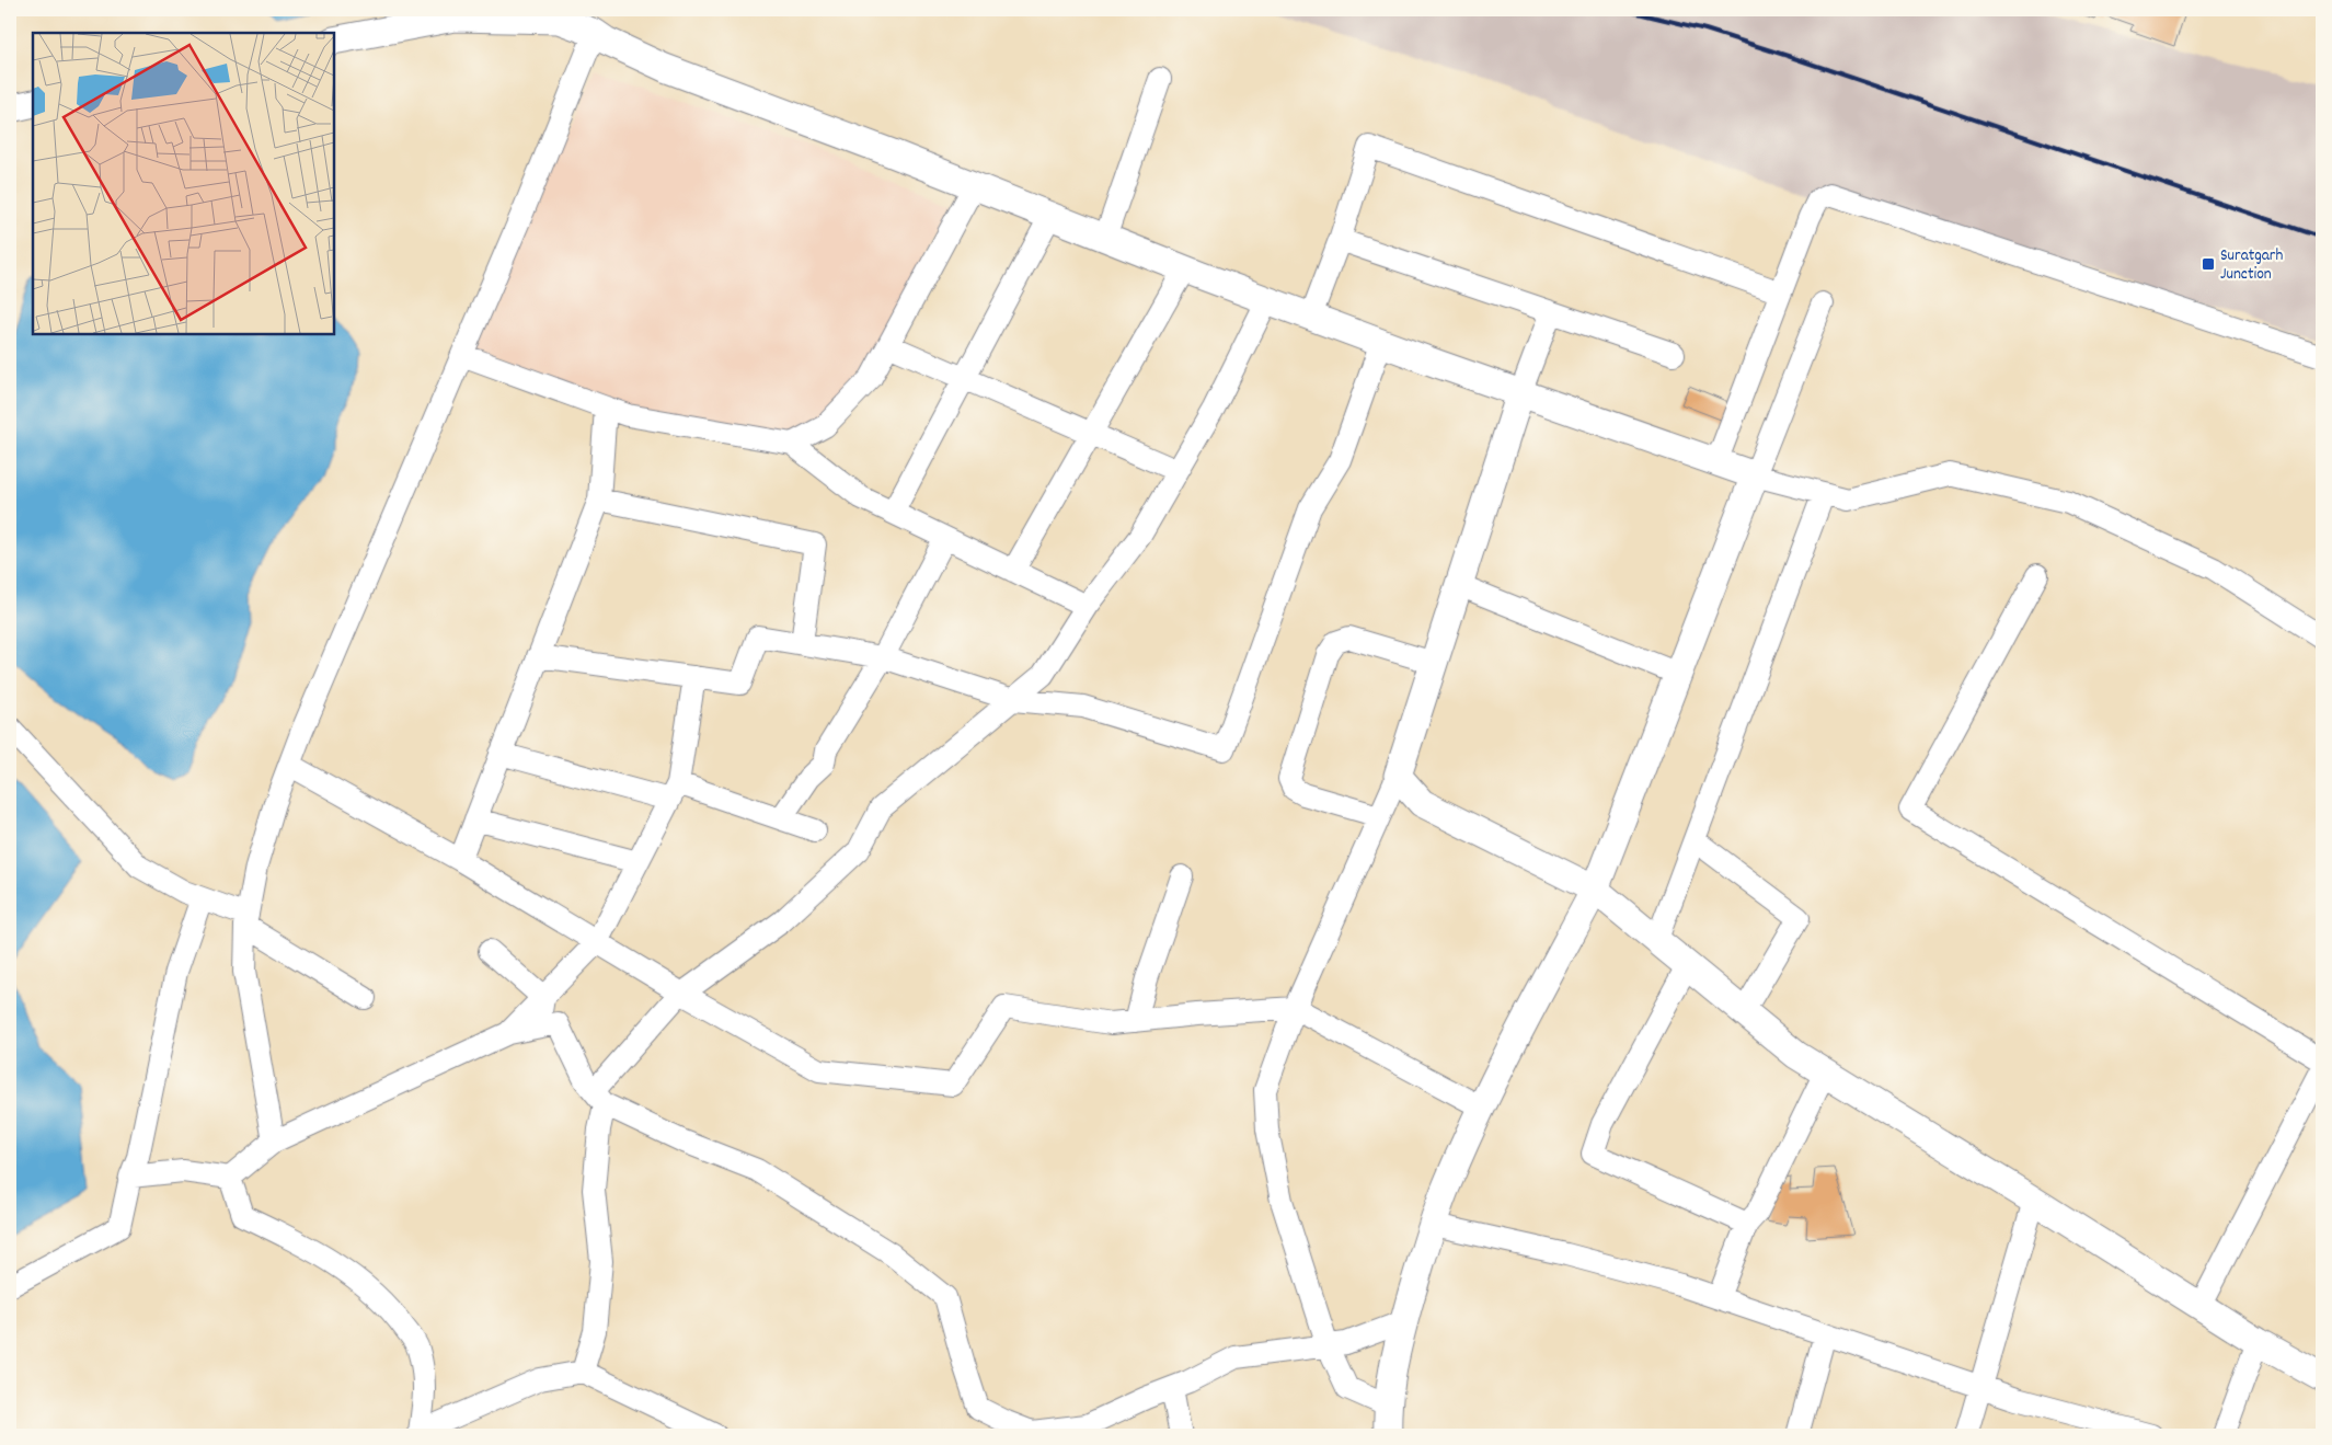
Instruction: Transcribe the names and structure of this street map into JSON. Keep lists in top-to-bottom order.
{
  "places": {
    "transit": ["Suratgarh Junction"]
  }
}
